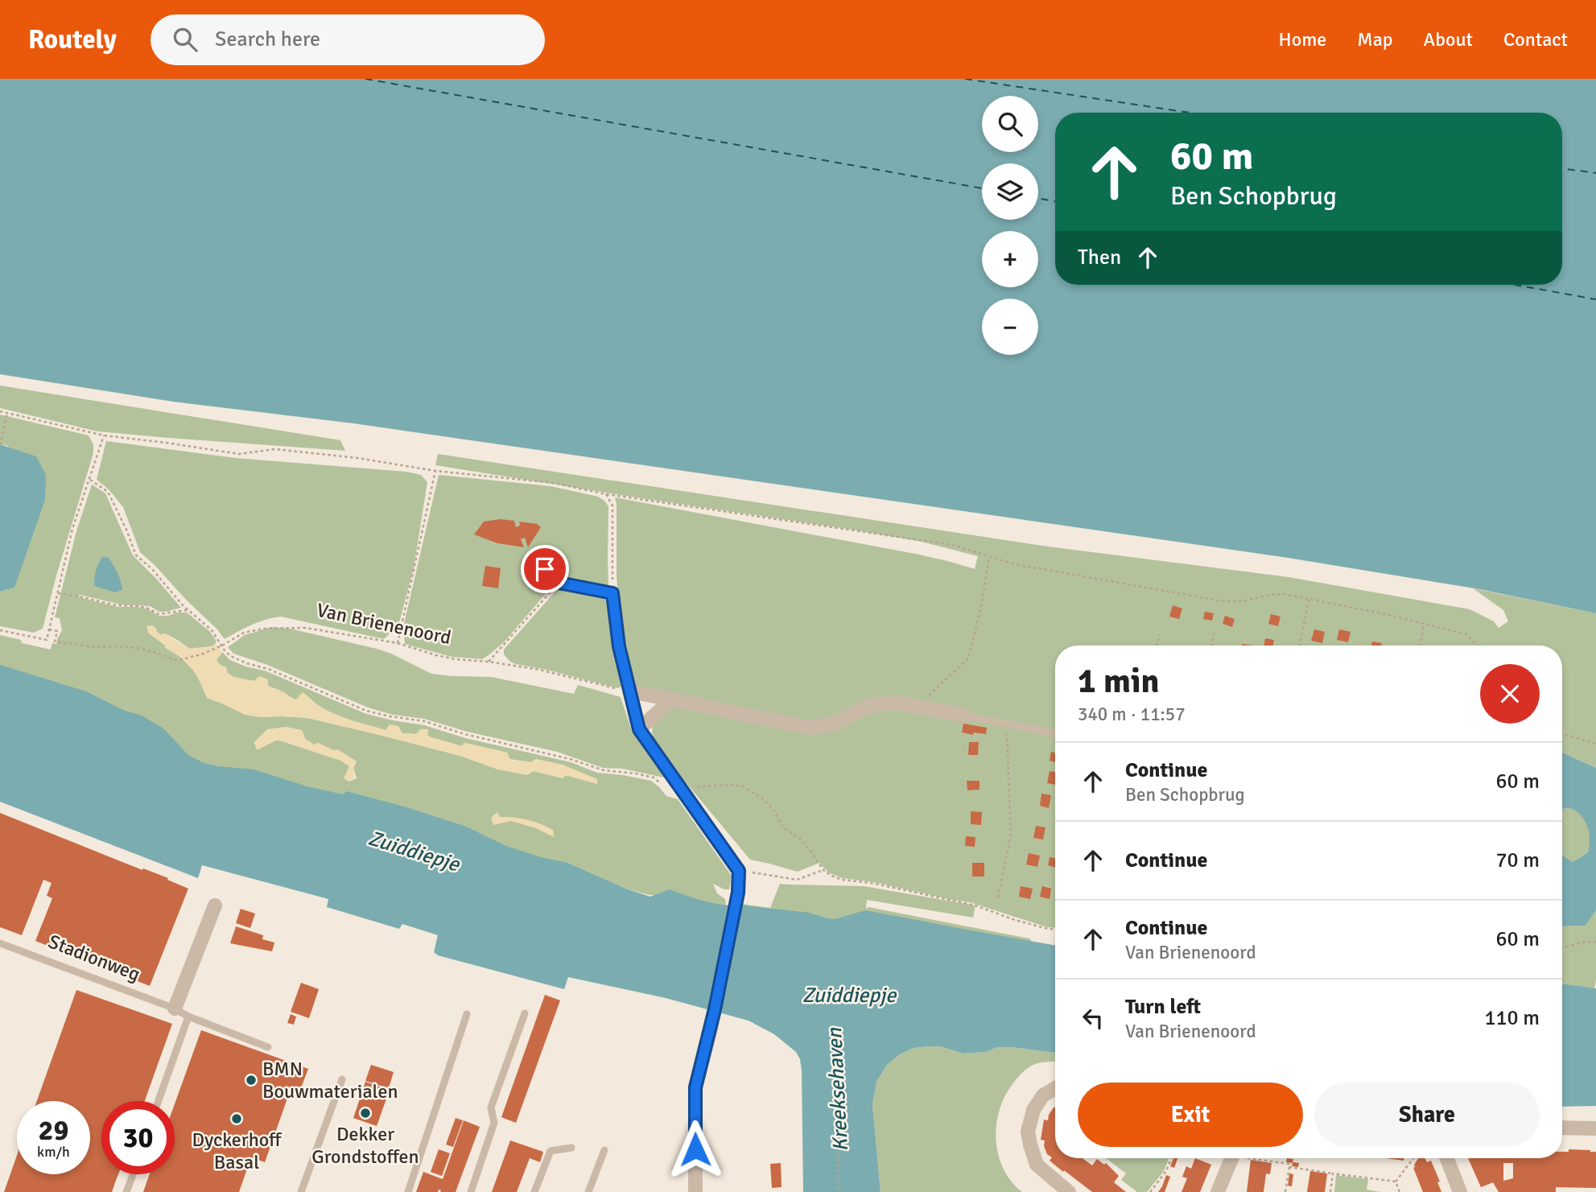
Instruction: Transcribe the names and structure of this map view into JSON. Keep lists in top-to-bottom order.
{
  "streets": {
    "lane": ["Stadionweg"],
    "path": ["Van Brienenoord"]
  },
  "water": ["Zuiddiepje", "Kreeksehaven"],
  "places": ["BMN Bouwmaterialen", "Dekker Grondstoffen", "Dyckerhoff Basal"],
  "page": {
    "header": "Routely",
    "search": "Search here",
    "nav": [
      "Home",
      "Map",
      "About",
      "Contact"
    ],
    "map_buttons": ["+", "−"],
    "turn": ["60 m", "Ben Schopbrug"],
    "then": "Then",
    "heading": ["1 min", "340 m · 11:57"],
    "list": [
      {
        "name": "Continue",
        "note": "Ben Schopbrug",
        "value": "60 m"
      },
      {
        "name": "Continue",
        "value": "70 m"
      },
      {
        "name": "Continue",
        "note": "Van Brienenoord",
        "value": "60 m"
      },
      {
        "name": "Turn left",
        "note": "Van Brienenoord",
        "value": "110 m"
      }
    ],
    "buttons": ["Exit", "Share"],
    "speed": "29 km/h",
    "limit": "30"
  }
}
